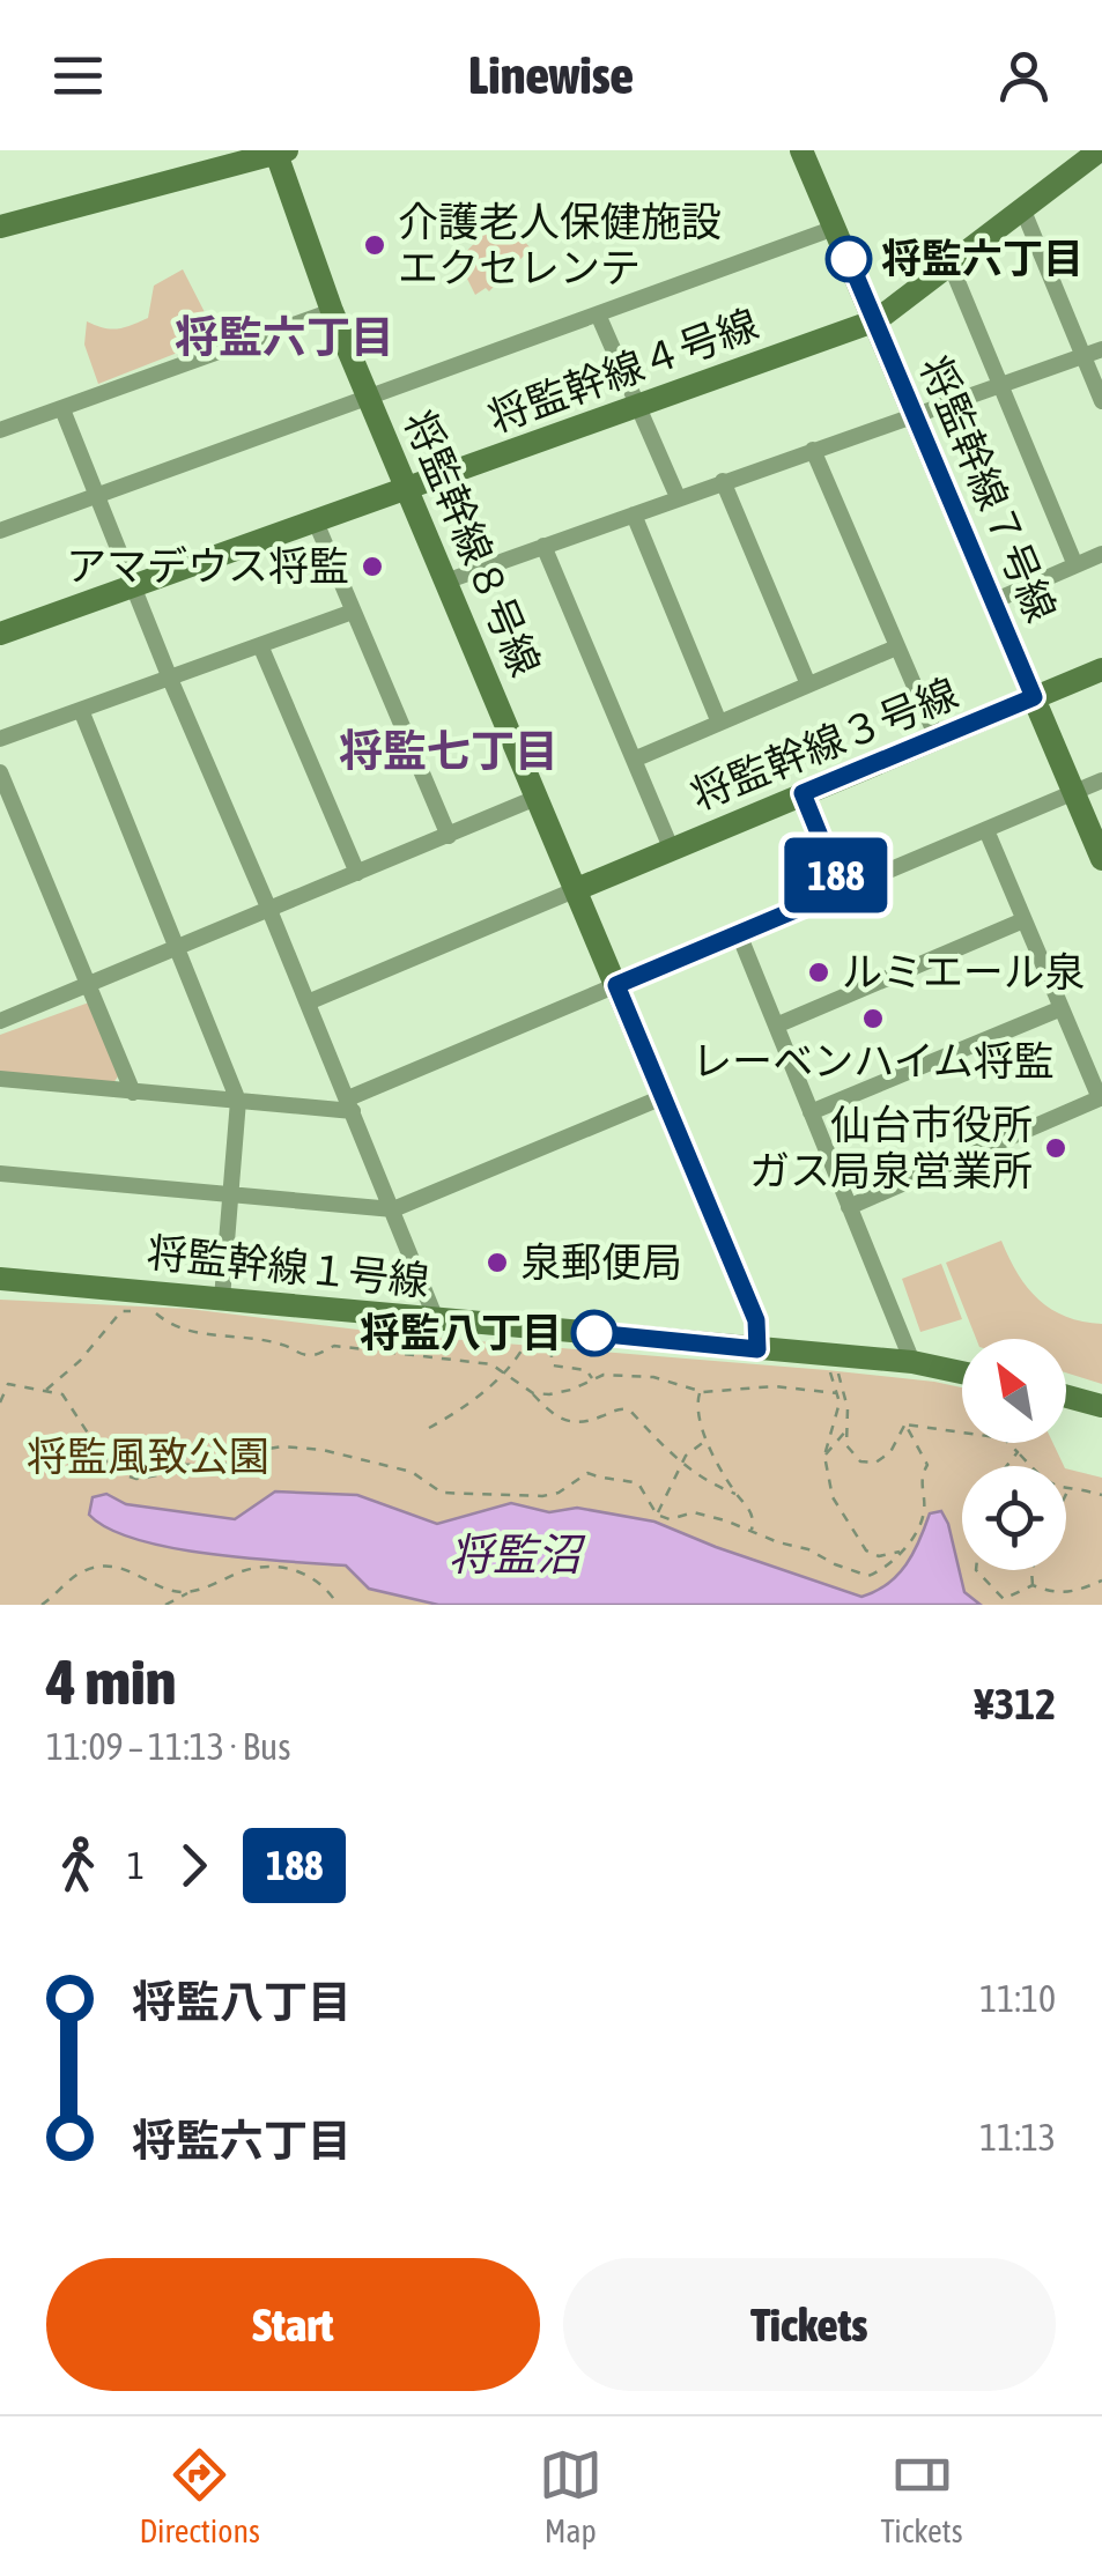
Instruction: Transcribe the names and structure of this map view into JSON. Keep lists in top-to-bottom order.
{
  "streets": {
    "street": [
      "将監幹線４号線",
      "将監幹線７号線",
      "将監幹線８号線",
      "将監幹線３号線",
      "将監幹線１号線"
    ]
  },
  "crossings": [
    ["将監幹線４号線", "将監幹線７号線"],
    ["将監幹線４号線", "将監幹線８号線"],
    ["将監幹線７号線", "将監幹線３号線"],
    ["将監幹線８号線", "将監幹線３号線"],
    ["将監幹線８号線", "将監幹線１号線"]
  ],
  "districts": ["将監六丁目", "将監七丁目"],
  "water": ["将監沼"],
  "parks": ["将監風致公園"],
  "places": [
    "介護老人保健施設 エクセレンテ",
    "将監六丁目",
    "アマデウス将監",
    "ルミエール泉",
    "レーベンハイム将監",
    "仙台市役所 ガス局泉営業所",
    "泉郵便局",
    "将監八丁目"
  ],
  "lines": ["bus line 188"],
  "north": "top left",
  "page": {
    "header": "Linewise",
    "on_map": "188",
    "heading": ["4 min", "11:09 – 11:13 · Bus", "¥312"],
    "legs": ["1", "188"],
    "list": [
      {
        "name": "将監八丁目",
        "value": "11:10"
      },
      {
        "name": "将監六丁目",
        "value": "11:13"
      }
    ],
    "buttons": ["Start", "Tickets"],
    "tabs": ["Directions", "Map", "Tickets"]
  }
}
